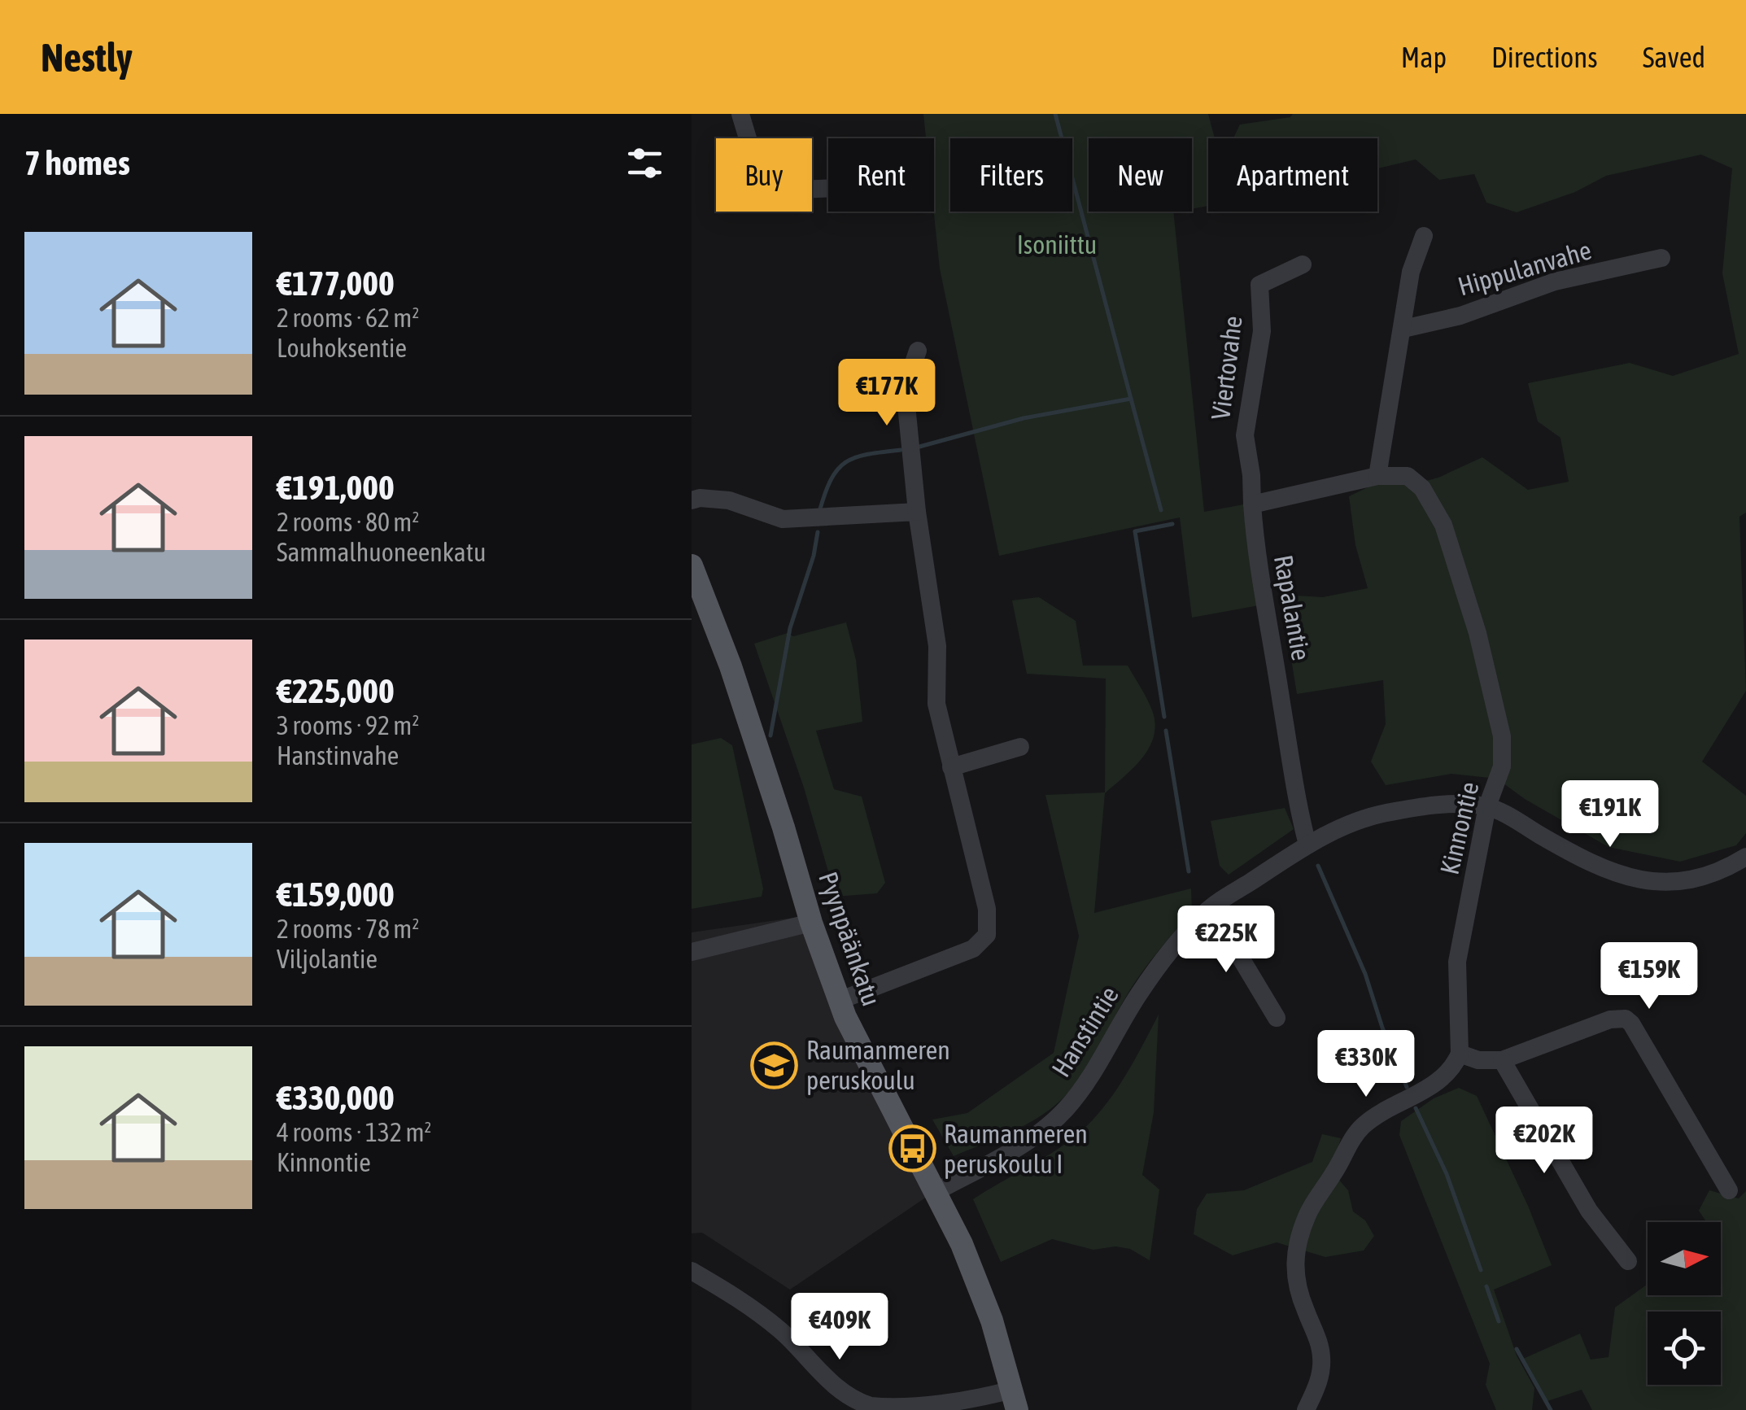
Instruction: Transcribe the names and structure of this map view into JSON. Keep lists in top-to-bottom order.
{
  "streets": {
    "main road": ["Pyynpäänkatu"],
    "street": [
      "Hippulanvahe",
      "Viertovahe",
      "Rapalantie",
      "Kinnontie",
      "Hanstintie"
    ]
  },
  "crossings": [
    ["Viertovahe", "Rapalantie"],
    ["Rapalantie", "Hanstintie"],
    ["Kinnontie", "Hanstintie"],
    ["Pyynpäänkatu", "Hanstintie"]
  ],
  "parks": ["Isoniittu"],
  "places": {
    "school or university": ["Raumanmeren peruskoulu"],
    "bus stop": ["Raumanmeren peruskoulu I"]
  },
  "north": "right",
  "page": {
    "header": "Nestly",
    "nav": ["Map", "Directions", "Saved"],
    "heading": "7 homes",
    "chip": [
      "Buy",
      "Rent",
      "Filters",
      "New",
      "Apartment"
    ],
    "list": [
      {
        "name": "€177,000",
        "note": "2 rooms · 62 m² · Louhoksentie"
      },
      {
        "name": "€191,000",
        "note": "2 rooms · 80 m² · Sammalhuoneenkatu"
      },
      {
        "name": "€225,000",
        "note": "3 rooms · 92 m² · Hanstinvahe"
      },
      {
        "name": "€159,000",
        "note": "2 rooms · 78 m² · Viljolantie"
      },
      {
        "name": "€330,000",
        "note": "4 rooms · 132 m² · Kinnontie"
      }
    ],
    "price": [
      "€177K",
      "€191K",
      "€225K",
      "€159K",
      "€330K",
      "€202K",
      "€409K"
    ]
  }
}
